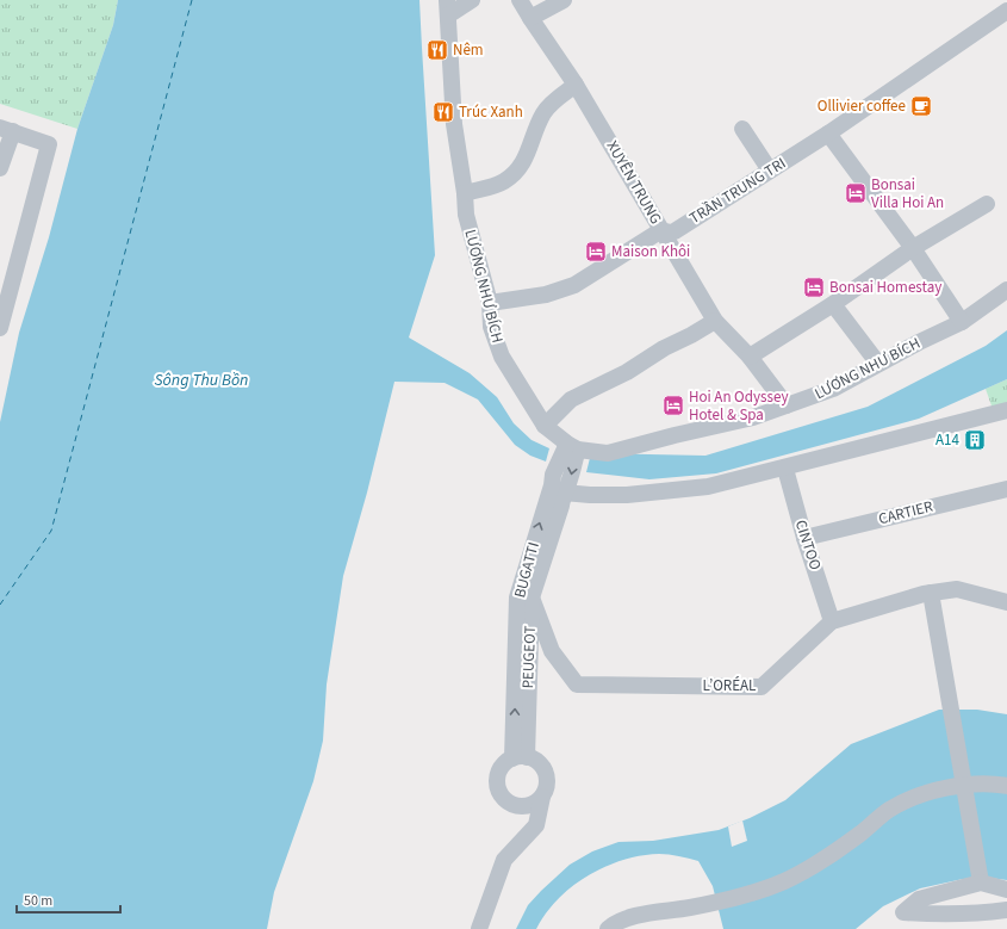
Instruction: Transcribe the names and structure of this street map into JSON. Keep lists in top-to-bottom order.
{
  "streets": {
    "street": [
      "XUYÊN TRUNG",
      "TRẦN TRUNG TRI",
      "LƯƠNG NHƯ BÍCH",
      "CARTIER",
      "CINTOO",
      "BUGATTI",
      "PEUGEOT",
      "L’ORÉAL"
    ]
  },
  "crossings": [
    ["XUYÊN TRUNG", "TRẦN TRUNG TRI"],
    ["XUYÊN TRUNG", "LƯƠNG NHƯ BÍCH"],
    ["TRẦN TRUNG TRI", "LƯƠNG NHƯ BÍCH"],
    ["LƯƠNG NHƯ BÍCH", "BUGATTI"],
    ["LƯƠNG NHƯ BÍCH", "PEUGEOT"],
    ["CARTIER", "CINTOO"],
    ["CINTOO", "L’ORÉAL"],
    ["BUGATTI", "PEUGEOT"],
    ["PEUGEOT", "L’ORÉAL"]
  ],
  "one_way": ["BUGATTI"],
  "water": ["Sông Thu Bồn"],
  "places": {
    "restaurant": ["Nêm", "Trúc Xanh"],
    "cafe": ["Ollivier coffee"],
    "hotel": [
      "Bonsai Villa Hoi An",
      "Maison Khôi",
      "Bonsai Homestay",
      "Hoi An Odyssey Hotel & Spa"
    ],
    "building": ["A14"]
  },
  "scale_bar": "50 m"
}
